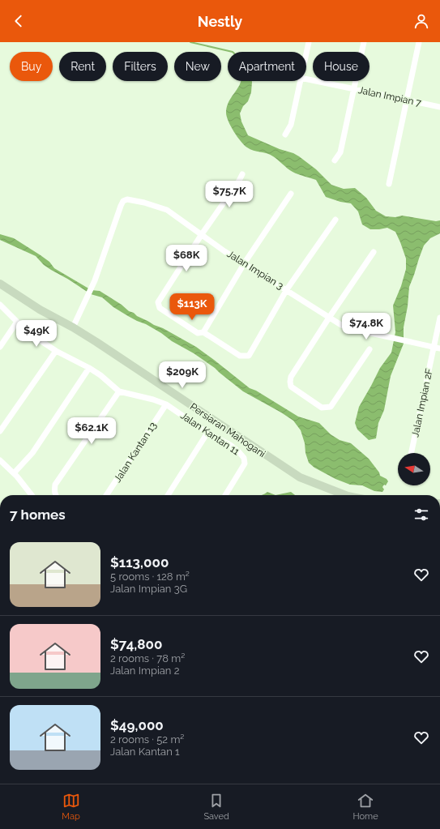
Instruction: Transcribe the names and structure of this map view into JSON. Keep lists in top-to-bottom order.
{
  "streets": {
    "main road": ["Persiaran Mahogani"],
    "street": [
      "Jalan Impian 7",
      "Jalan Impian 3",
      "Jalan Impian 2F",
      "Jalan Kantan 11",
      "Jalan Kantan 13"
    ]
  },
  "crossings": [
    ["Jalan Impian 3", "Jalan Impian 2F"],
    ["Jalan Impian 3", "Persiaran Mahogani"],
    ["Jalan Kantan 11", "Jalan Kantan 13"]
  ],
  "north": "left",
  "page": {
    "header": "Nestly",
    "chip": [
      "Buy",
      "Rent",
      "Filters",
      "New",
      "Apartment",
      "House"
    ],
    "price": [
      "$75.7K",
      "$68K",
      "$113K",
      "$74.8K",
      "$49K",
      "$209K",
      "$62.1K"
    ],
    "heading": "7 homes",
    "list": [
      {
        "name": "$113,000",
        "note": "5 rooms · 128 m² · Jalan Impian 3G"
      },
      {
        "name": "$74,800",
        "note": "2 rooms · 78 m² · Jalan Impian 2"
      },
      {
        "name": "$49,000",
        "note": "2 rooms · 52 m² · Jalan Kantan 1"
      }
    ],
    "tabs": ["Map", "Saved", "Home"]
  }
}
